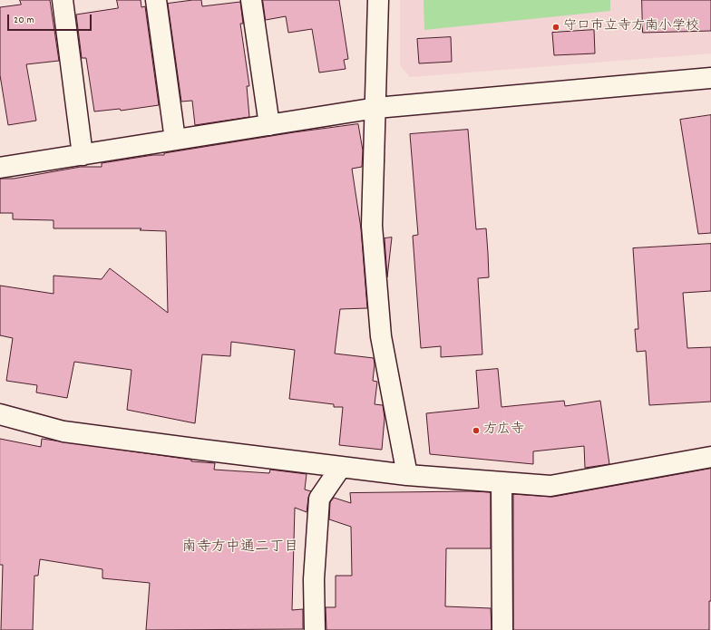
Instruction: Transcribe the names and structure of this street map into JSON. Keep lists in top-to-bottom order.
{
  "districts": ["南寺方中通二丁目"],
  "places": ["守口市立寺方南小学校", "方広寺"],
  "scale_bar": "20 m"
}
